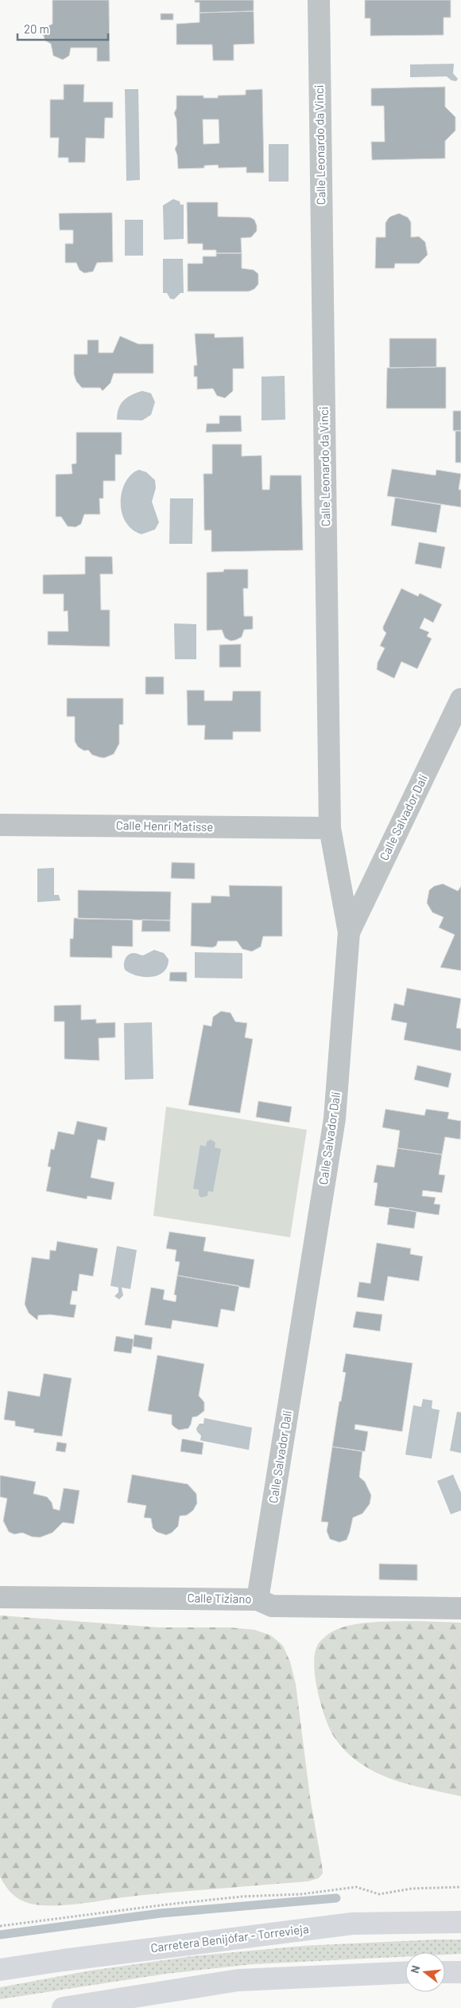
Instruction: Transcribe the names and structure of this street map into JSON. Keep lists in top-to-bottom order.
{
  "streets": {
    "main road": ["Carretera Benijófar - Torrevieja"],
    "street": [
      "Calle Leonardo da Vinci",
      "Calle Salvador Dalí",
      "Calle Henri Matisse",
      "Calle Tiziano"
    ]
  },
  "crossings": [
    ["Calle Leonardo da Vinci", "Calle Salvador Dalí"],
    ["Calle Leonardo da Vinci", "Calle Henri Matisse"],
    ["Calle Salvador Dalí", "Calle Tiziano"]
  ],
  "scale_bar": "20 m",
  "north": "left"
}
